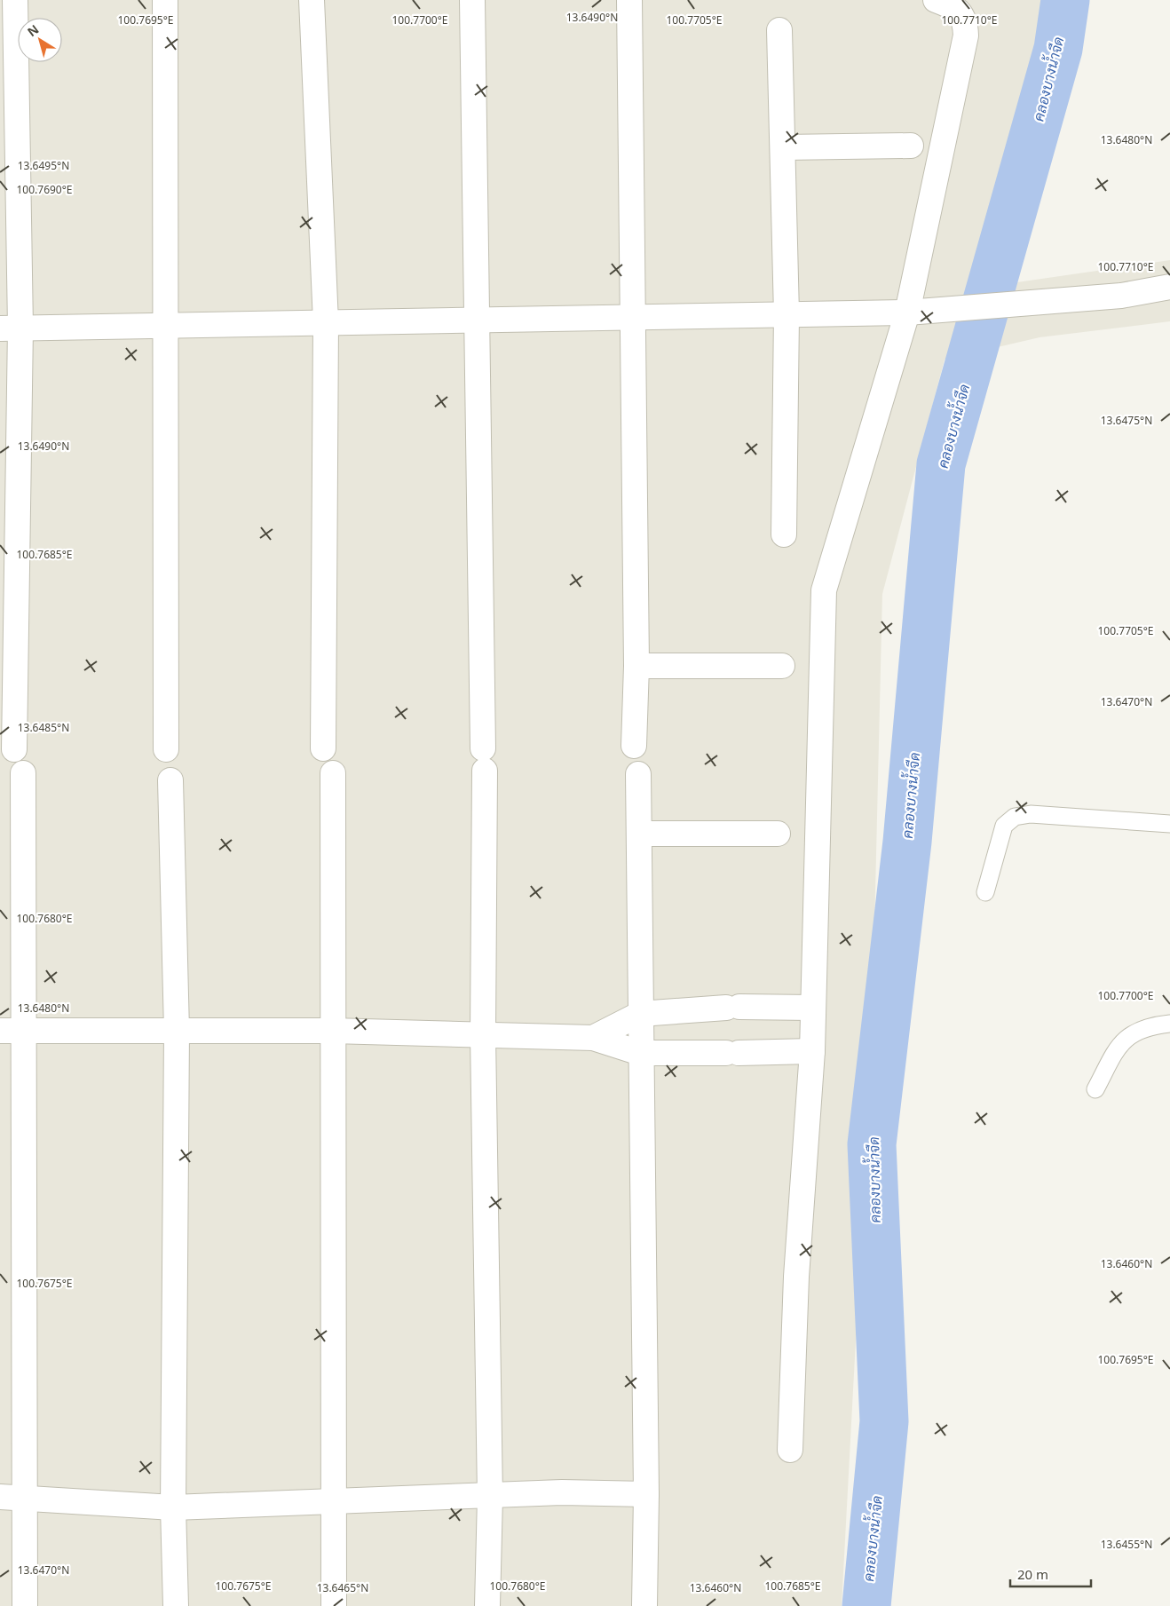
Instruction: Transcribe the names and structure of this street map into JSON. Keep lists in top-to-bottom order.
{
  "water": ["คลองบางน้ำจืด"],
  "scale_bar": "20 m",
  "north": "top left",
  "coordinates": [
    "13.6490°N",
    "100.7695°E",
    "100.7700°E",
    "100.7705°E",
    "100.7710°E",
    "13.6480°N",
    "13.6495°N",
    "100.7690°E",
    "13.6475°N",
    "100.7685°E",
    "13.6470°N",
    "13.6485°N",
    "100.7680°E",
    "13.6460°N",
    "100.7675°E",
    "13.6455°N",
    "13.6465°N"
  ]
}
